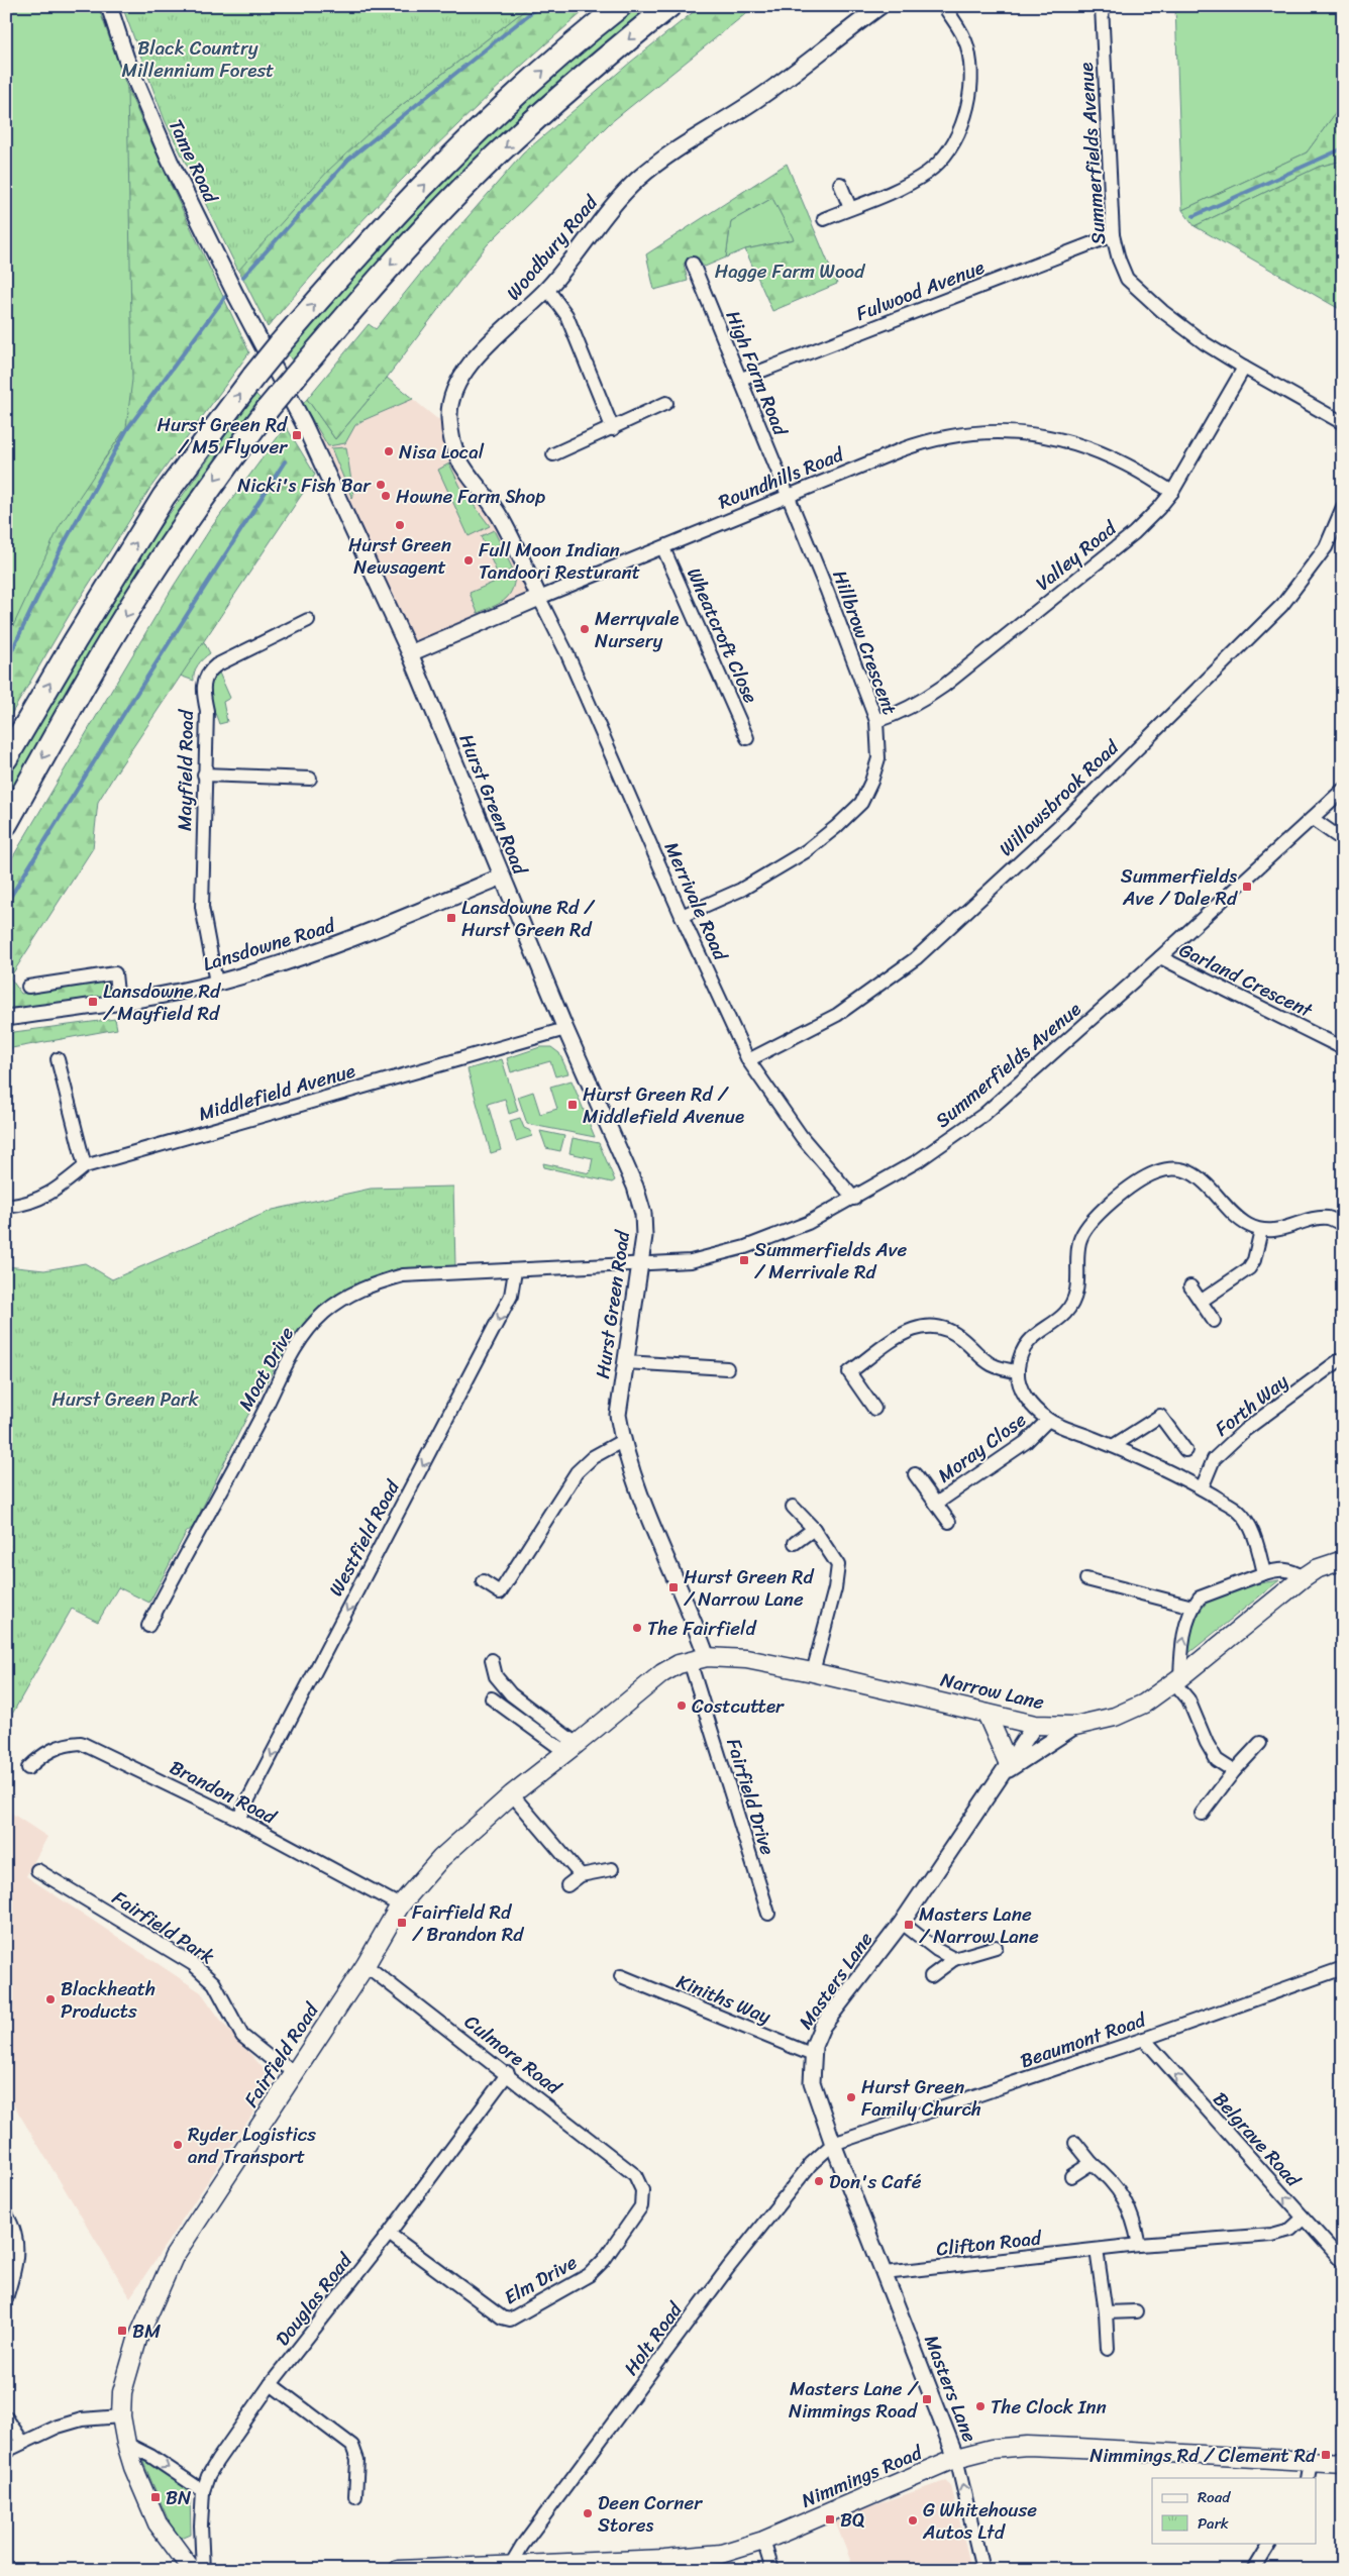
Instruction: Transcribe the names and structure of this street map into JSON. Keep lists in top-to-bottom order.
{
  "streets": {
    "main road": ["Narrow Lane", "Fairfield Road", "Nimmings Road"],
    "street": [
      "Summerfields Avenue",
      "Tame Road",
      "Woodbury Road",
      "Fulwood Avenue",
      "High Farm Road",
      "Roundhills Road",
      "Valley Road",
      "Wheatcroft Close",
      "Hillbrow Crescent",
      "Mayfield Road",
      "Willowsbrook Road",
      "Hurst Green Road",
      "Merrivale Road",
      "Lansdowne Road",
      "Garland Crescent",
      "Middlefield Avenue",
      "Moat Drive",
      "Forth Way",
      "Moray Close",
      "Westfield Road",
      "Brandon Road",
      "Fairfield Drive",
      "Fairfield Park",
      "Masters Lane",
      "Kiniths Way",
      "Beaumont Road",
      "Culmore Road",
      "Belgrave Road",
      "Clifton Road",
      "Elm Drive",
      "Douglas Road",
      "Holt Road"
    ]
  },
  "crossings": [
    ["Summerfields Avenue", "Fulwood Avenue"],
    ["Summerfields Avenue", "Valley Road"],
    ["Summerfields Avenue", "Hurst Green Road"],
    ["Summerfields Avenue", "Merrivale Road"],
    ["Summerfields Avenue", "Garland Crescent"],
    ["Summerfields Avenue", "Moat Drive"],
    ["Tame Road", "Hurst Green Road"],
    ["Woodbury Road", "Roundhills Road"],
    ["Woodbury Road", "Merrivale Road"],
    ["Fulwood Avenue", "High Farm Road"],
    ["High Farm Road", "Roundhills Road"],
    ["High Farm Road", "Hillbrow Crescent"],
    ["Roundhills Road", "Valley Road"],
    ["Roundhills Road", "Wheatcroft Close"],
    ["Roundhills Road", "Hillbrow Crescent"],
    ["Roundhills Road", "Hurst Green Road"],
    ["Roundhills Road", "Merrivale Road"],
    ["Valley Road", "Hillbrow Crescent"],
    ["Hillbrow Crescent", "Merrivale Road"],
    ["Mayfield Road", "Lansdowne Road"],
    ["Willowsbrook Road", "Merrivale Road"],
    ["Hurst Green Road", "Lansdowne Road"],
    ["Hurst Green Road", "Middlefield Avenue"],
    ["Hurst Green Road", "Moat Drive"],
    ["Hurst Green Road", "Narrow Lane"],
    ["Hurst Green Road", "Fairfield Road"],
    ["Moat Drive", "Westfield Road"],
    ["Westfield Road", "Brandon Road"],
    ["Narrow Lane", "Masters Lane"],
    ["Narrow Lane", "Fairfield Road"],
    ["Brandon Road", "Fairfield Road"],
    ["Fairfield Drive", "Fairfield Road"],
    ["Fairfield Park", "Fairfield Road"],
    ["Masters Lane", "Kiniths Way"],
    ["Masters Lane", "Beaumont Road"],
    ["Masters Lane", "Clifton Road"],
    ["Masters Lane", "Holt Road"],
    ["Masters Lane", "Nimmings Road"],
    ["Beaumont Road", "Belgrave Road"],
    ["Beaumont Road", "Holt Road"],
    ["Culmore Road", "Fairfield Road"],
    ["Culmore Road", "Elm Drive"],
    ["Culmore Road", "Douglas Road"],
    ["Belgrave Road", "Clifton Road"],
    ["Elm Drive", "Douglas Road"],
    ["Holt Road", "Nimmings Road"]
  ],
  "one_way": ["Westfield Road", "Belgrave Road"],
  "parks": ["Black Country Millennium Forest", "Hagge Farm Wood", "Hurst Green Park"],
  "places": {
    "transit": [
      "Hurst Green Rd / M5 Flyover",
      "Summerfields Ave / Dale Rd",
      "Lansdowne Rd / Hurst Green Rd",
      "Lansdowne Rd / Mayfield Rd",
      "Hurst Green Rd / Middlefield Avenue",
      "Summerfields Ave / Merrivale Rd",
      "Hurst Green Rd / Narrow Lane",
      "Fairfield Rd / Brandon Rd",
      "Masters Lane / Narrow Lane",
      "BM",
      "Masters Lane / Nimmings Road",
      "Nimmings Rd / Clement Rd",
      "BN",
      "BQ"
    ],
    "other": [
      "Nisa Local",
      "Nicki's Fish Bar",
      "Howne Farm Shop",
      "Hurst Green Newsagent",
      "Full Moon Indian Tandoori Resturant",
      "Merryvale Nursery",
      "The Fairfield",
      "Costcutter",
      "Blackheath Products",
      "Hurst Green Family Church",
      "Ryder Logistics and Transport",
      "Don's Café",
      "The Clock Inn",
      "Deen Corner Stores",
      "G Whitehouse Autos Ltd"
    ]
  },
  "legend": ["Road", "Park"]
}
